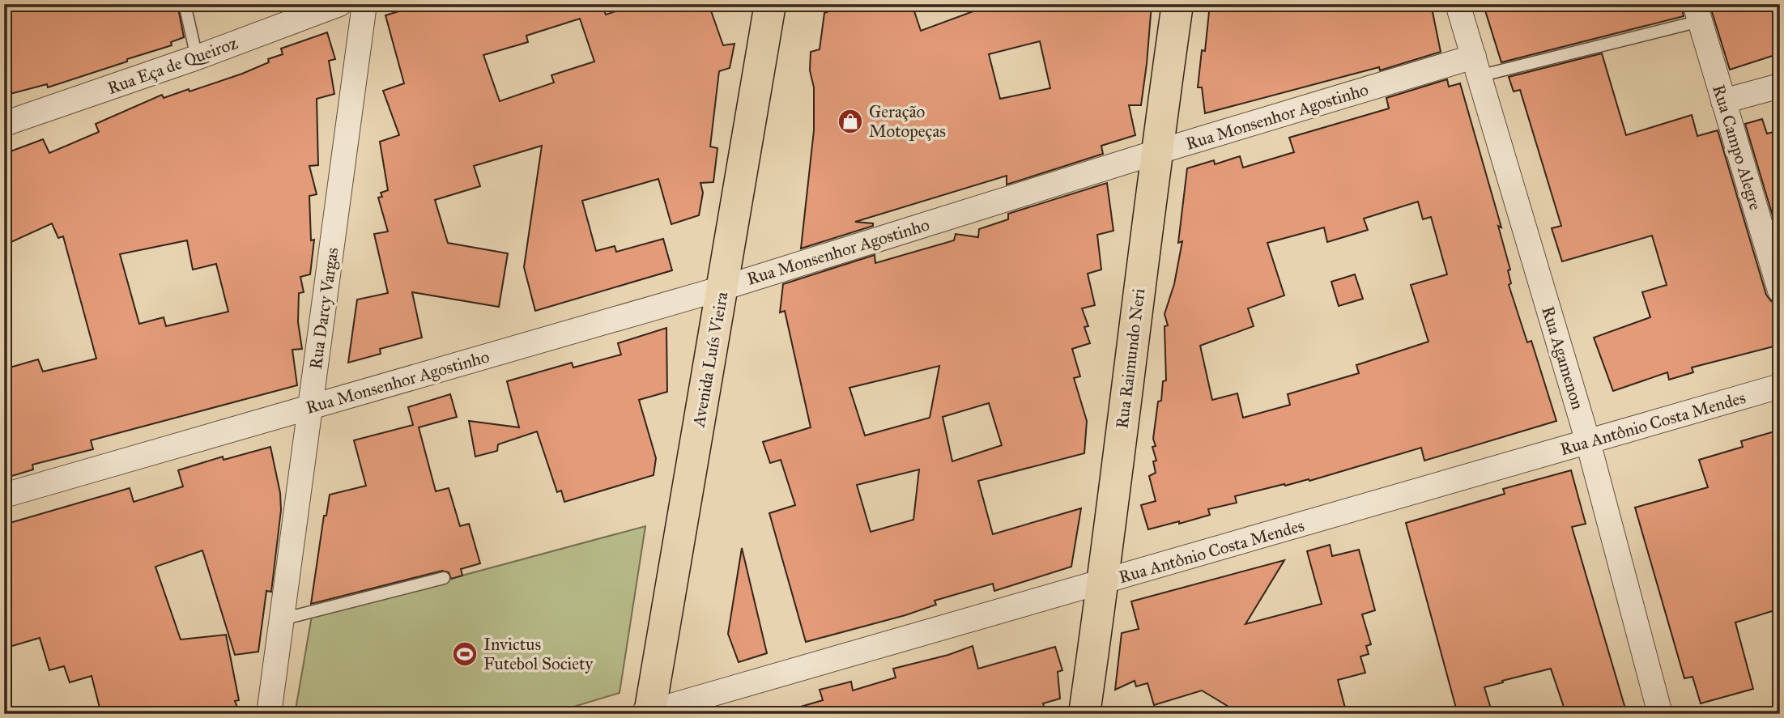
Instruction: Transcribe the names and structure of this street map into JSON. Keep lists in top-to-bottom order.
{
  "streets": {
    "main road": ["Rua Raimundo Neri", "Avenida Luís Vieira"],
    "street": [
      "Rua Eça de Queiroz",
      "Rua Monsenhor Agostinho",
      "Rua Campo Alegre",
      "Rua Darcy Vargas",
      "Rua Agamenon",
      "Rua Antônio Costa Mendes"
    ]
  },
  "crossings": [
    ["Rua Monsenhor Agostinho", "Rua Darcy Vargas"],
    ["Rua Monsenhor Agostinho", "Rua Agamenon"],
    ["Rua Monsenhor Agostinho", "Rua Raimundo Neri"],
    ["Rua Monsenhor Agostinho", "Avenida Luís Vieira"],
    ["Rua Agamenon", "Rua Antônio Costa Mendes"],
    ["Rua Raimundo Neri", "Rua Antônio Costa Mendes"],
    ["Avenida Luís Vieira", "Rua Antônio Costa Mendes"]
  ],
  "places": {
    "shop": ["Geração Motopeças"],
    "sports": ["Invictus Futebol Society"]
  }
}
